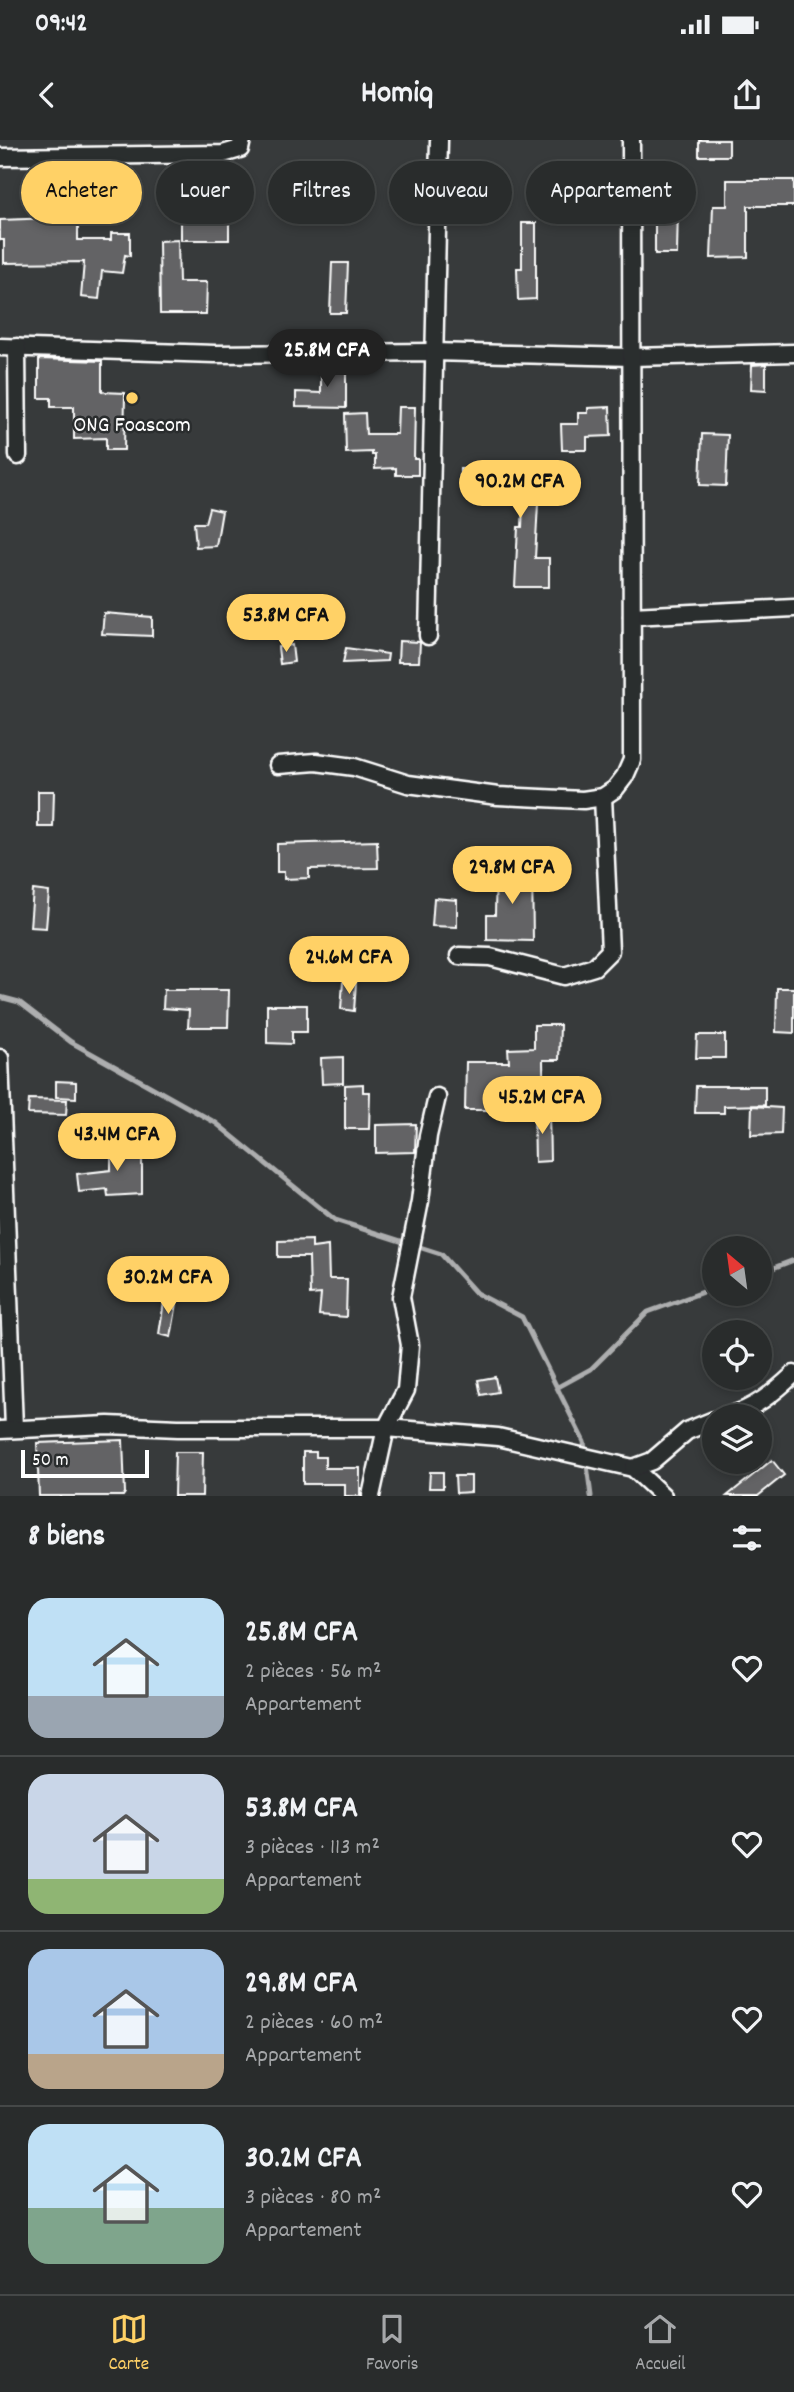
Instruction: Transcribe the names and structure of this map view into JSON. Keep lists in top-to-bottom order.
{
  "places": ["ONG Foascom"],
  "scale_bar": "50 m",
  "north": "top left",
  "page": {
    "status": "09:42",
    "header": "Homiq",
    "chip": [
      "Acheter",
      "Louer",
      "Filtres",
      "Nouveau",
      "Appartement"
    ],
    "price": [
      "25.8M CFA",
      "90.2M CFA",
      "53.8M CFA",
      "29.8M CFA",
      "24.6M CFA",
      "45.2M CFA",
      "43.4M CFA",
      "30.2M CFA"
    ],
    "scale": "50 m",
    "heading": "8 biens",
    "list": [
      {
        "name": "25.8M CFA",
        "note": "2 pièces · 56 m² · Appartement"
      },
      {
        "name": "53.8M CFA",
        "note": "3 pièces · 113 m² · Appartement"
      },
      {
        "name": "29.8M CFA",
        "note": "2 pièces · 60 m² · Appartement"
      },
      {
        "name": "30.2M CFA",
        "note": "3 pièces · 80 m² · Appartement"
      }
    ],
    "tabs": ["Carte", "Favoris", "Accueil"]
  }
}
